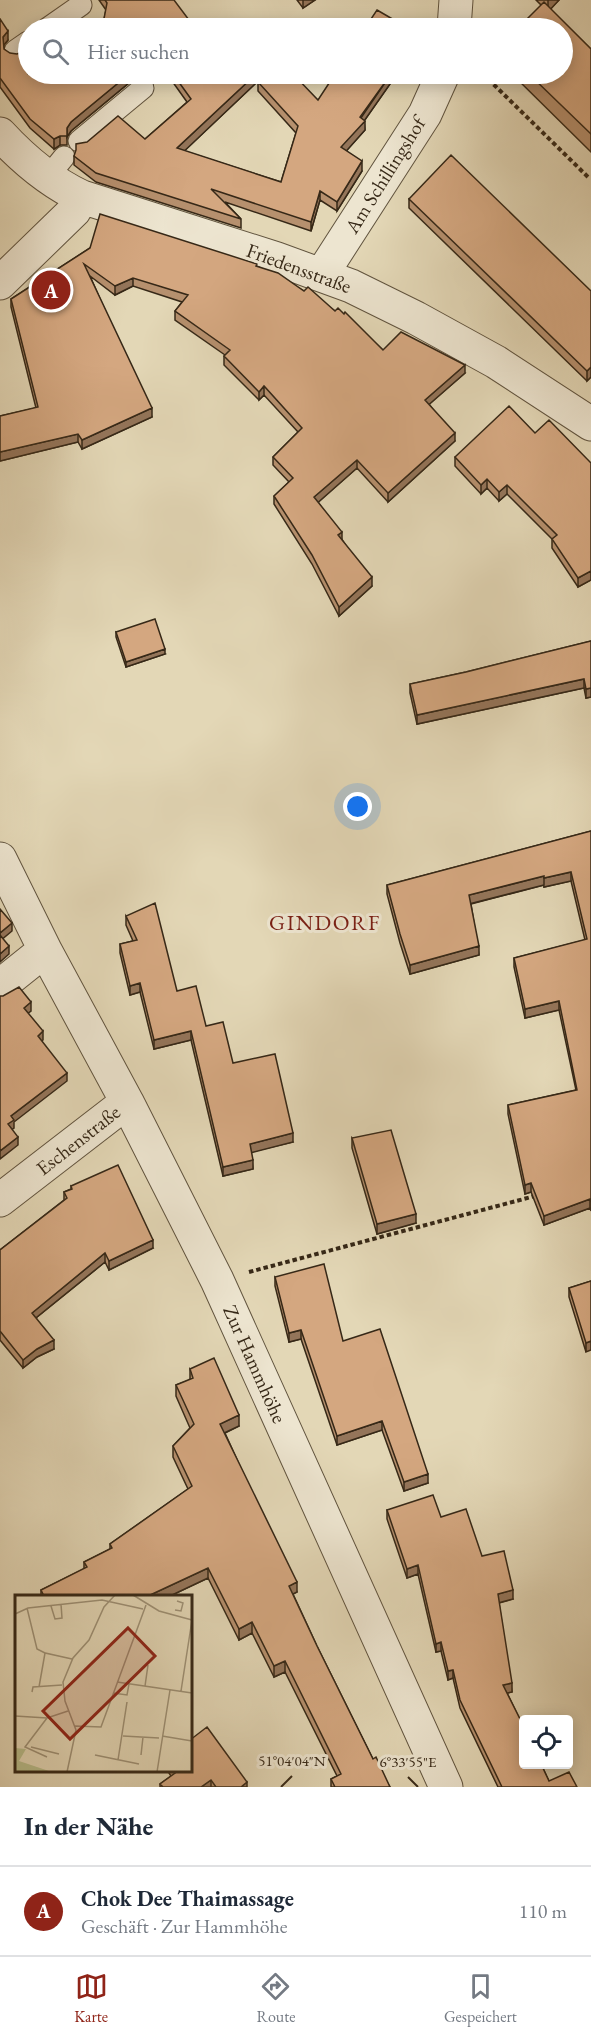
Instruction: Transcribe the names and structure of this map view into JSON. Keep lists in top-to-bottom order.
{
  "streets": {
    "street": [
      "Am Schillingshof",
      "Friedensstraße",
      "Eschenstraße",
      "Zur Hammhöhe"
    ]
  },
  "crossings": [
    ["Am Schillingshof", "Friedensstraße"],
    ["Eschenstraße", "Zur Hammhöhe"]
  ],
  "districts": ["GINDORF"],
  "page": {
    "search": "Hier suchen",
    "pins": "A",
    "heading": "In der Nähe",
    "list": [
      {
        "mark": "A",
        "name": "Chok Dee Thaimassage",
        "note": "Geschäft · Zur Hammhöhe",
        "value": "110 m"
      }
    ],
    "nav": ["Karte", "Route", "Gespeichert"]
  },
  "coordinates": ["51°04'04\"N", "6°33'55\"E"]
}
